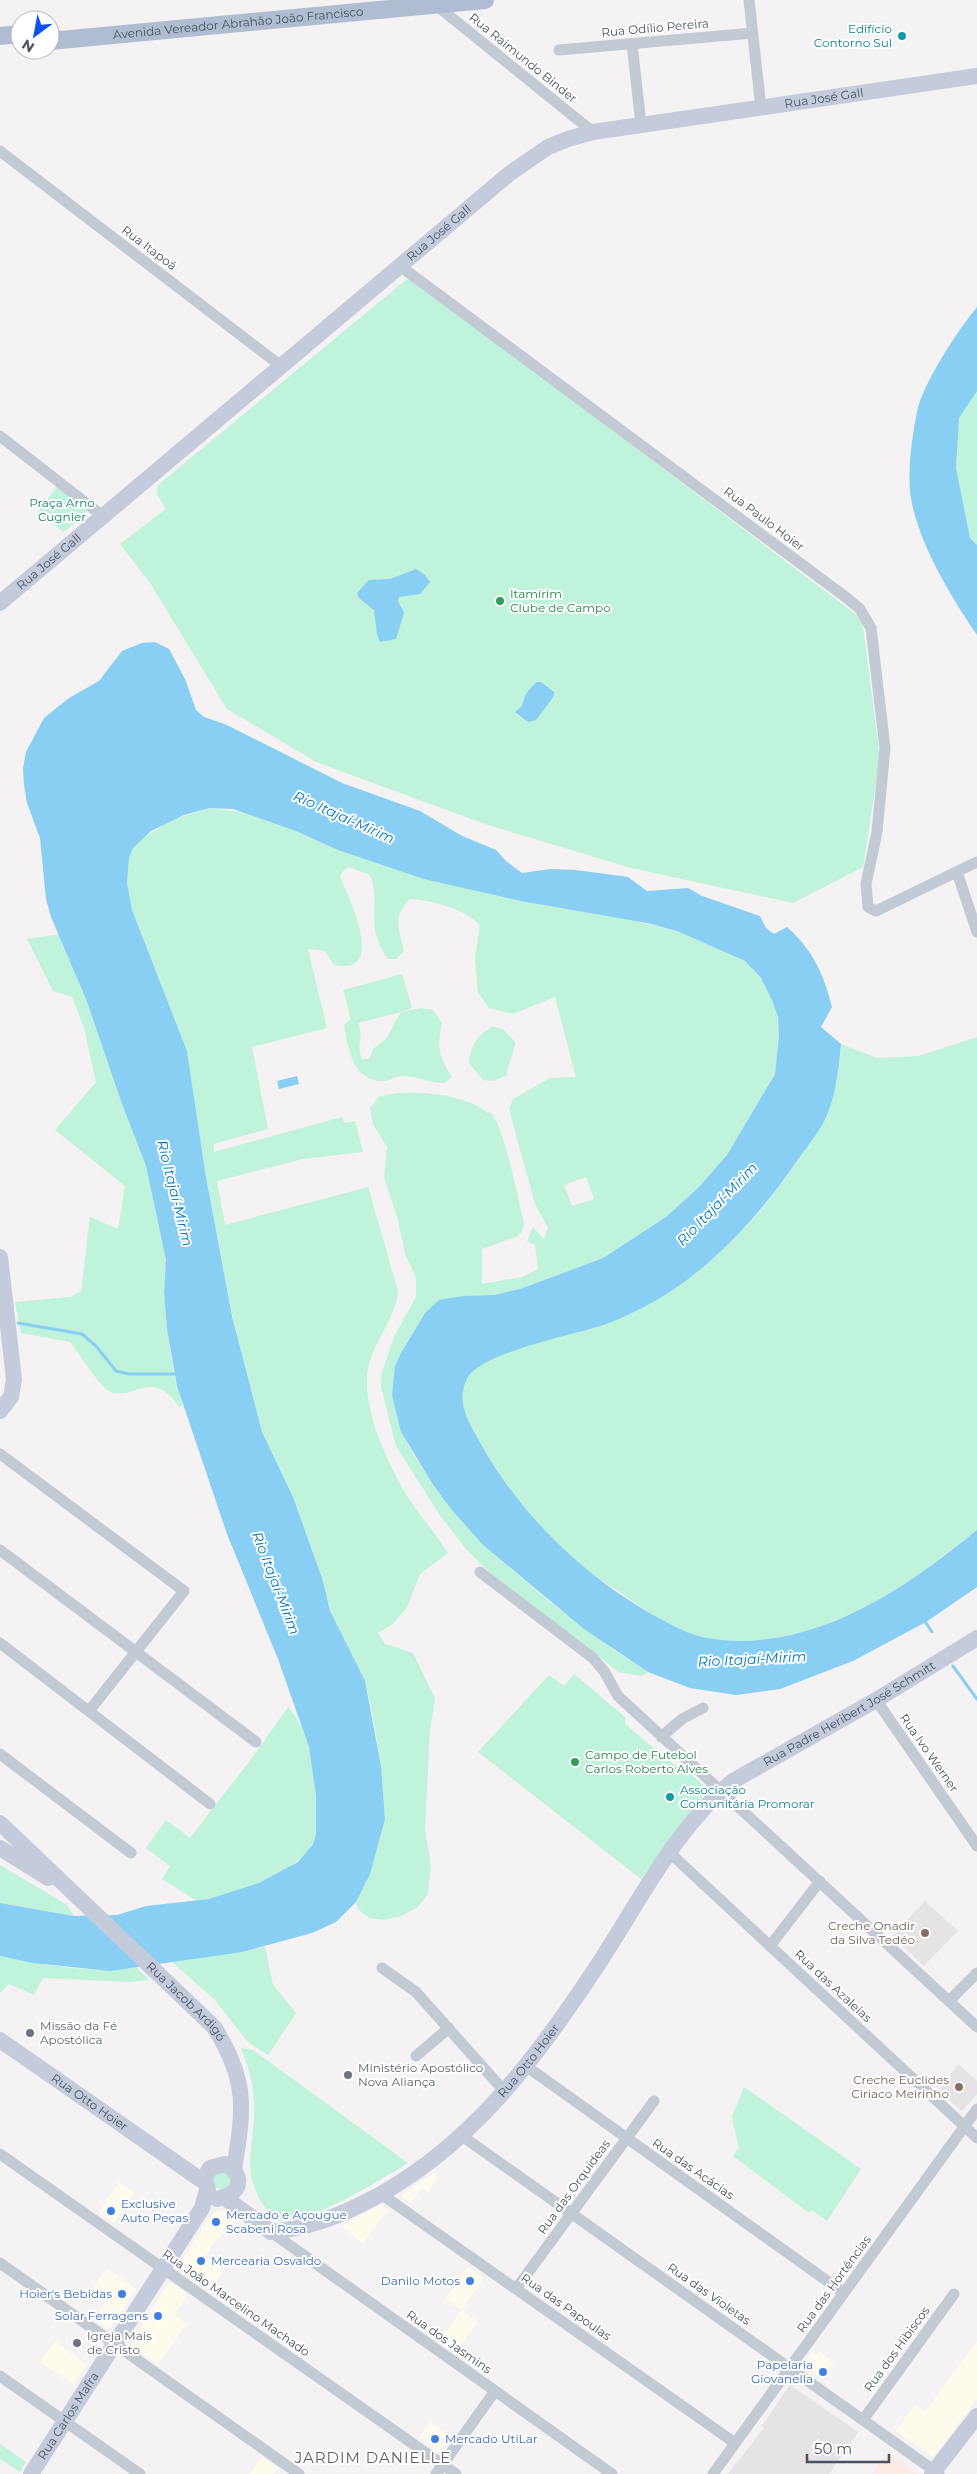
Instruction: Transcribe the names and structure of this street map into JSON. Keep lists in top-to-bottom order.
{
  "streets": {
    "main road": [
      "Avenida Vereador Abrahão João Francisco",
      "Rua José Gall",
      "Rua Padre Heribert José Schmitt",
      "Rua Jacob Ardigó",
      "Rua Otto Hoier",
      "Rua Carlos Mafra"
    ],
    "street": [
      "Rua Odílio Pereira",
      "Rua Raimundo Binder",
      "Rua Itapoá",
      "Rua Paulo Hoier",
      "Rua Ivo Werner",
      "Rua das Azaleias",
      "Rua das Acácias",
      "Rua das Orquídeas",
      "Rua das Hortências",
      "Rua das Violetas",
      "Rua João Marcelino Machado",
      "Rua das Papoulas",
      "Rua dos Jasmins",
      "Rua dos Hibiscos"
    ]
  },
  "crossings": [
    ["Avenida Vereador Abrahão João Francisco", "Rua Raimundo Binder"],
    ["Rua Raimundo Binder", "Rua José Gall"],
    ["Rua José Gall", "Rua Itapoá"],
    ["Rua José Gall", "Rua Paulo Hoier"],
    ["Rua Padre Heribert José Schmitt", "Rua Ivo Werner"],
    ["Rua Padre Heribert José Schmitt", "Rua Otto Hoier"],
    ["Rua das Azaleias", "Rua Otto Hoier"],
    ["Rua das Azaleias", "Rua das Hortências"],
    ["Rua Jacob Ardigó", "Rua Otto Hoier"],
    ["Rua Jacob Ardigó", "Rua Carlos Mafra"],
    ["Rua Otto Hoier", "Rua das Acácias"],
    ["Rua Otto Hoier", "Rua das Violetas"],
    ["Rua Otto Hoier", "Rua das Papoulas"],
    ["Rua Otto Hoier", "Rua dos Jasmins"],
    ["Rua Otto Hoier", "Rua Carlos Mafra"],
    ["Rua das Acácias", "Rua das Orquídeas"],
    ["Rua das Acácias", "Rua das Hortências"],
    ["Rua das Orquídeas", "Rua das Violetas"],
    ["Rua das Orquídeas", "Rua das Papoulas"],
    ["Rua das Hortências", "Rua das Violetas"],
    ["Rua das Hortências", "Rua das Papoulas"],
    ["Rua das Violetas", "Rua dos Hibiscos"],
    ["Rua João Marcelino Machado", "Rua Carlos Mafra"]
  ],
  "districts": ["JARDIM DANIELLE"],
  "water": ["Rio Itajaí-Mirim"],
  "parks": ["Praça Arno Cugnier"],
  "places": [
    "Edifício Contorno Sul",
    "Itamirim Clube de Campo",
    "Campo de Futebol Carlos Roberto Alves",
    "Associação Comunitária Promorar",
    "Creche Onadir da Silva Tedéo",
    "Missão da Fé Apostólica",
    "Ministério Apostólico Nova Aliança",
    "Creche Euclides Ciriaco Meirinho",
    "Exclusive Auto Peças",
    "Mercado e Açougue Scabeni Rosa",
    "Mercearia Osvaldo",
    "Danilo Motos",
    "Hoier's Bebidas",
    "Solar Ferragens",
    "Igreja Mais de Cristo",
    "Papelaria Giovanella",
    "Mercado UtiLar"
  ],
  "scale_bar": "50 m",
  "north": "bottom left"
}
